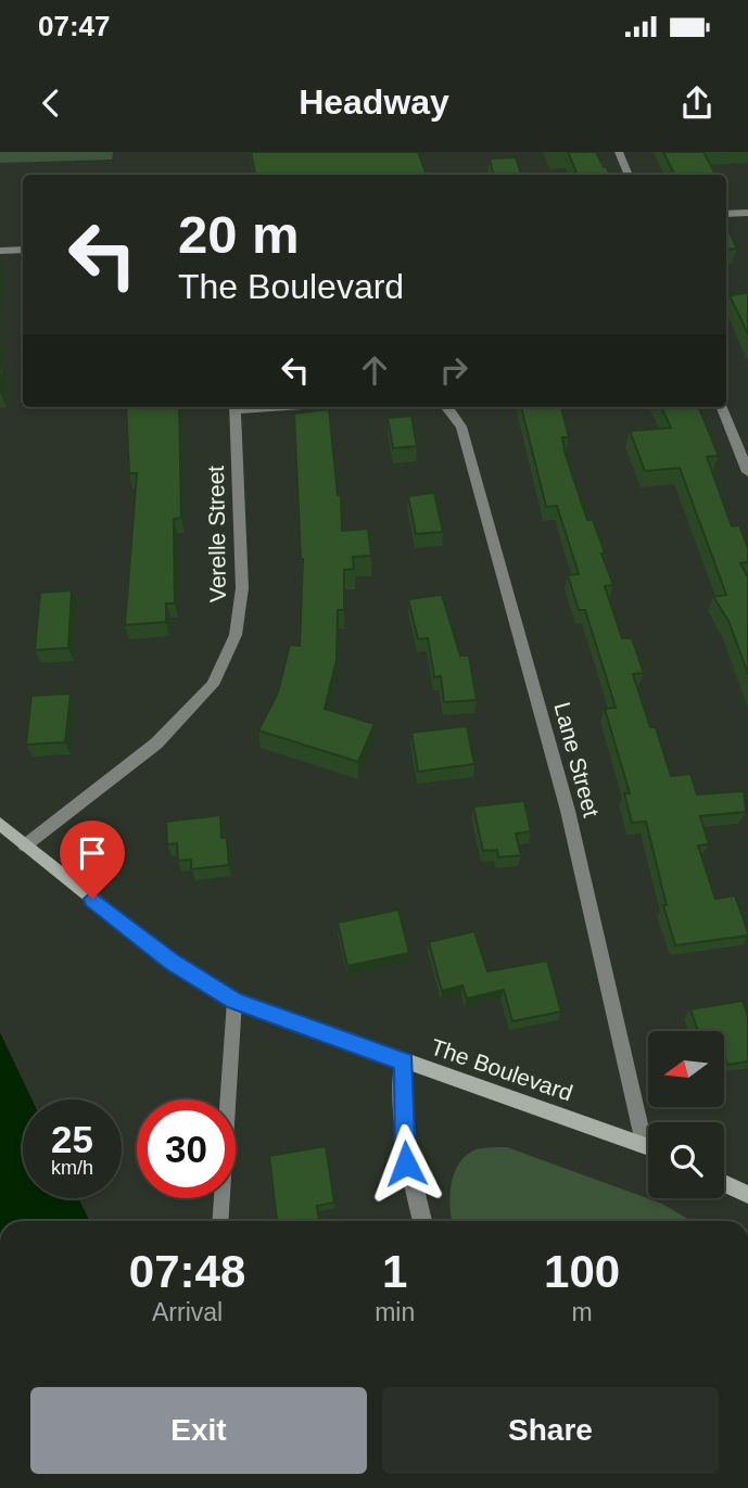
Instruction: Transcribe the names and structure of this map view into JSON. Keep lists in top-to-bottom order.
{
  "streets": {
    "street": ["Verelle Street", "Lane Street", "The Boulevard"]
  },
  "crossings": [
    ["Verelle Street", "The Boulevard"]
  ],
  "north": "left",
  "page": {
    "status": "07:47",
    "header": "Headway",
    "turn": ["20 m", "The Boulevard"],
    "speed": "25 km/h",
    "limit": "30",
    "eta": [
      "07:48",
      "Arrival",
      "1",
      "min",
      "100",
      "m"
    ],
    "buttons": ["Exit", "Share"]
  }
}
